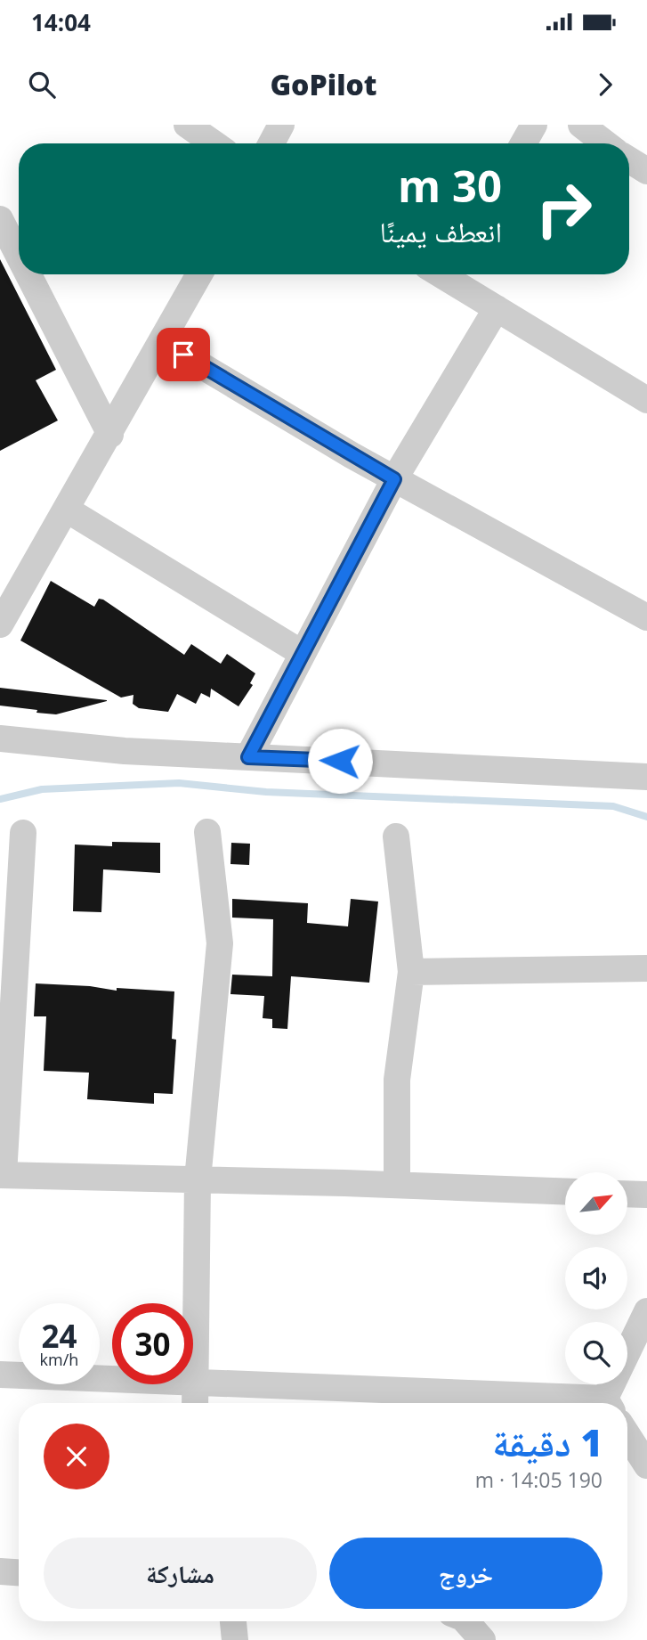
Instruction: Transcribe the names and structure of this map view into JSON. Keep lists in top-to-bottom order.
{
  "north": "top right",
  "page": {
    "status": "14:04",
    "header": "GoPilot",
    "turn": ["30 m", "انعطف يمينًا"],
    "speed": "24 km/h",
    "limit": "30",
    "heading": ["1 دقيقة", "190 m · 14:05"],
    "buttons": ["خروج", "مشاركة"]
  }
}
